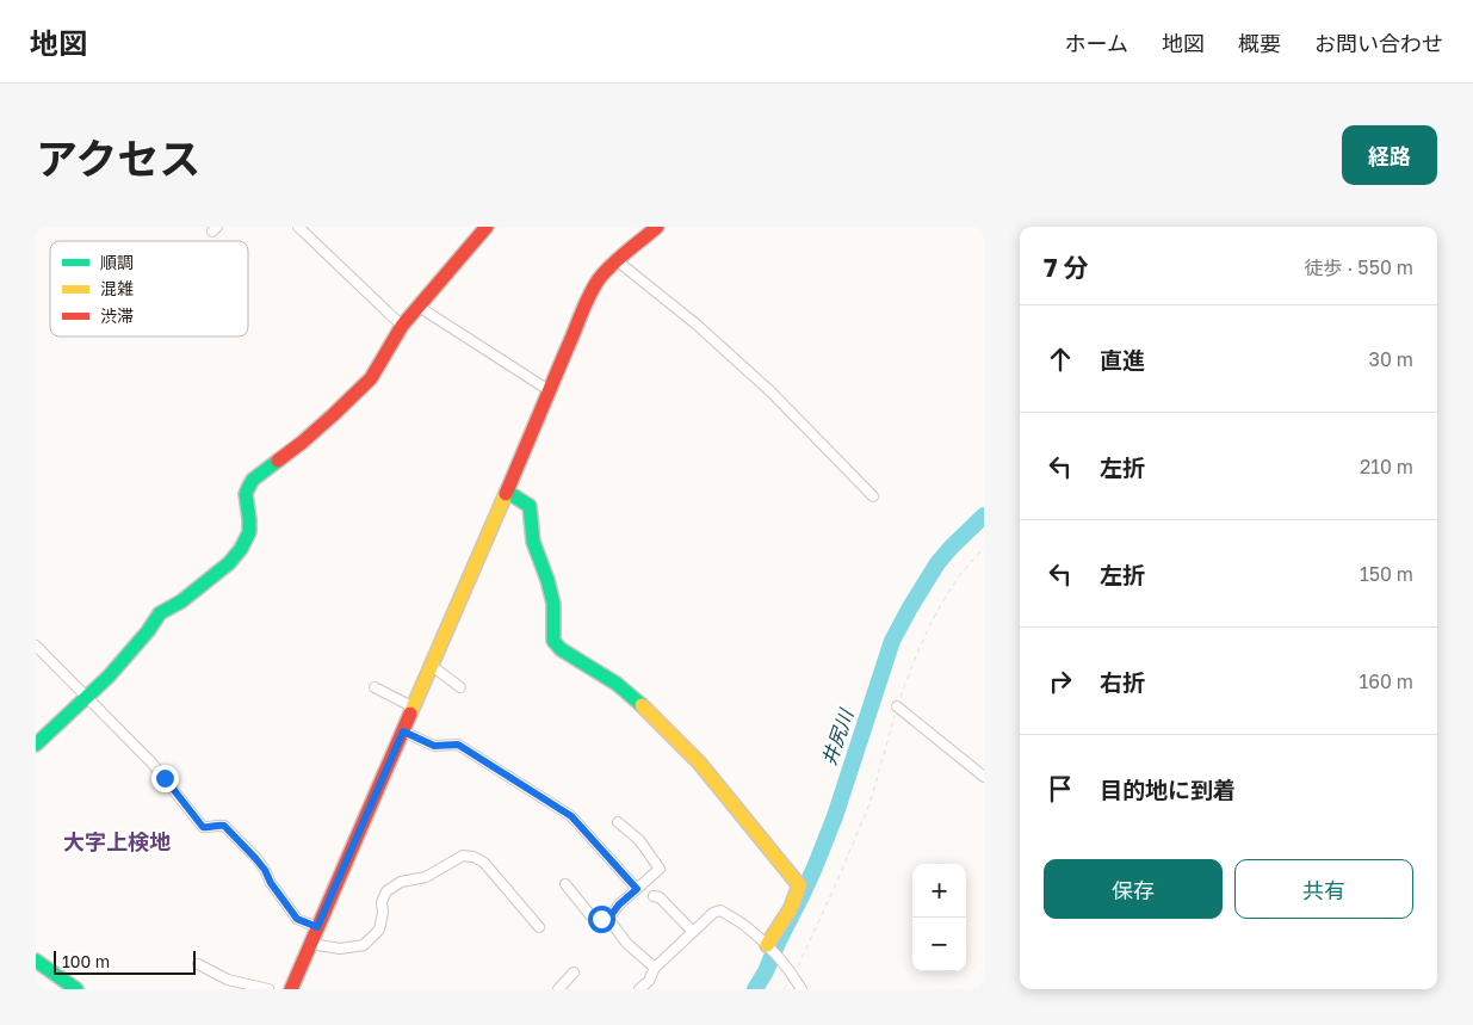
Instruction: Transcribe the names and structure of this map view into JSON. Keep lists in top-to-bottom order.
{
  "districts": ["大字上検地"],
  "water": ["井尻川"],
  "legend": ["順調", "混雑", "渋滞"],
  "scale_bar": "100 m",
  "page": {
    "header": "地図",
    "nav": [
      "ホーム",
      "地図",
      "概要",
      "お問い合わせ"
    ],
    "title": "アクセス",
    "buttons": [
      "経路",
      ["保存", "共有"]
    ],
    "heading": ["7 分", "徒歩 · 550 m"],
    "list": [
      ["直進", "30 m"],
      ["左折", "210 m"],
      ["左折", "150 m"],
      ["右折", "160 m"],
      "目的地に到着"
    ],
    "map_buttons": ["+", "−"],
    "scale": "100 m"
  }
}
